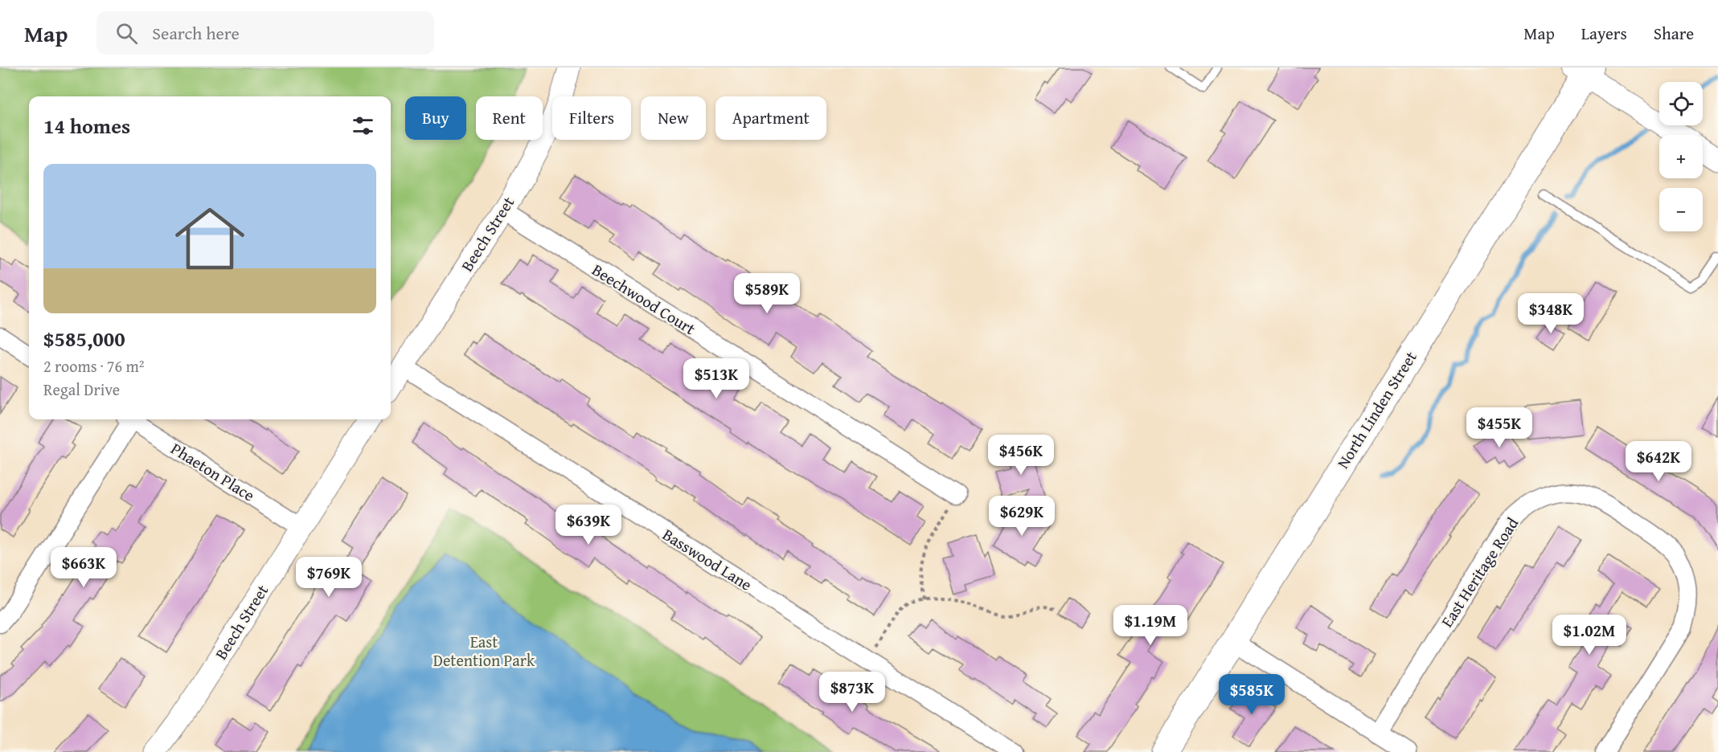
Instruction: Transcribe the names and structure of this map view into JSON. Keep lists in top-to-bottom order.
{
  "streets": {
    "main road": ["North Linden Street"],
    "street": [
      "Beech Street",
      "Beechwood Court",
      "Phaeton Place",
      "Basswood Lane",
      "East Heritage Road"
    ]
  },
  "crossings": [
    ["Beech Street", "Beechwood Court"],
    ["Beech Street", "Phaeton Place"],
    ["Beech Street", "Basswood Lane"]
  ],
  "parks": ["East Detention Park"],
  "page": {
    "header": "Map",
    "search": "Search here",
    "nav": ["Map", "Layers", "Share"],
    "map_buttons": ["+", "−"],
    "chip": [
      "Buy",
      "Rent",
      "Filters",
      "New",
      "Apartment"
    ],
    "heading": "14 homes",
    "list": [
      {
        "name": "$585,000",
        "note": "2 rooms · 76 m² · Regal Drive"
      }
    ],
    "price": [
      "$589K",
      "$348K",
      "$513K",
      "$455K",
      "$456K",
      "$642K",
      "$629K",
      "$639K",
      "$663K",
      "$769K",
      "$1.19M",
      "$1.02M",
      "$873K",
      "$585K"
    ]
  }
}
